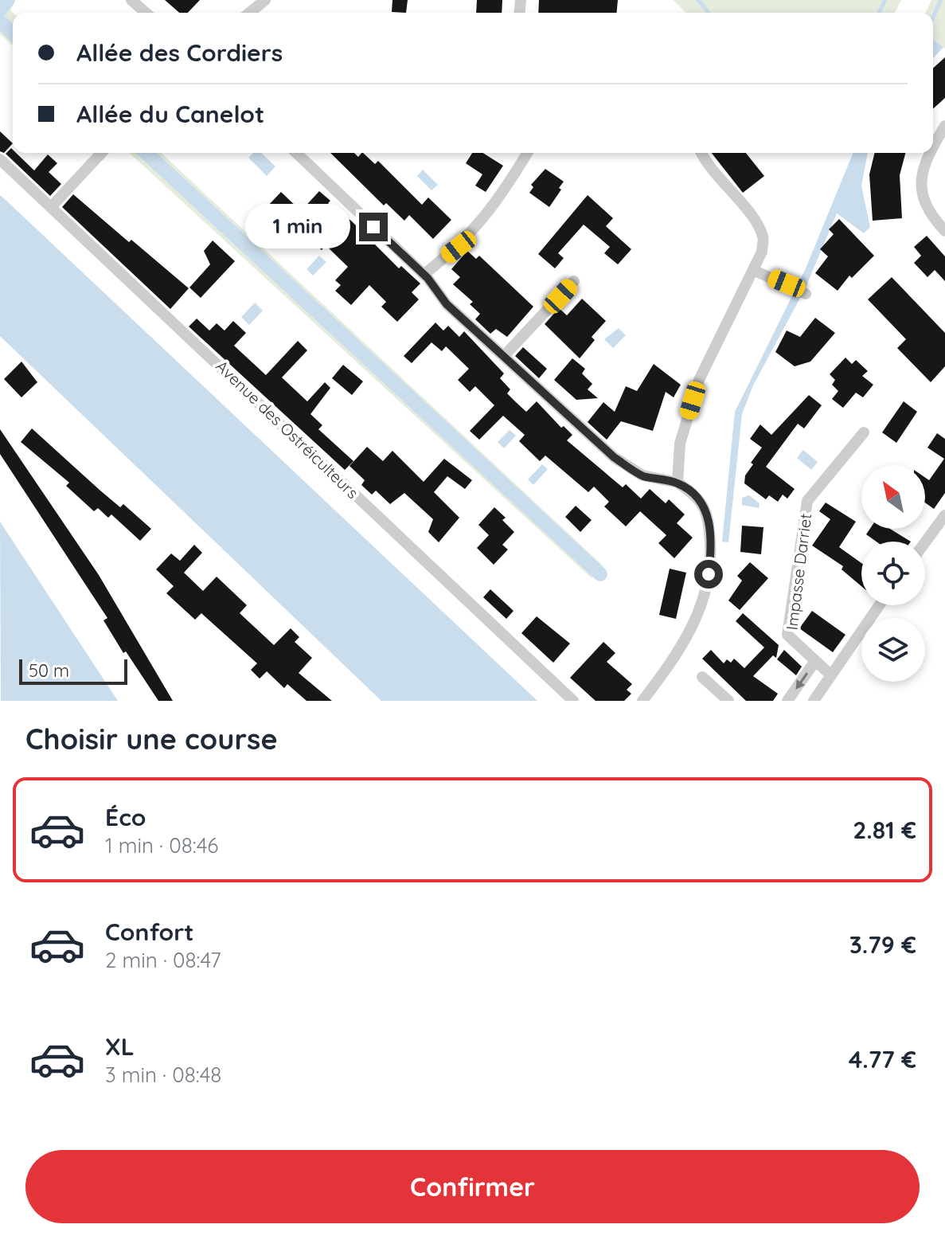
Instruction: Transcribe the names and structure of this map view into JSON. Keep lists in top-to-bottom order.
{
  "streets": {
    "street": ["Avenue des Ostréiculteurs", "Impasse Darriet"]
  },
  "scale_bar": "50 m",
  "north": "top left",
  "page": {
    "banner": ["Allée des Cordiers", "Allée du Canelot"],
    "bubble": "1 min",
    "scale": "50 m",
    "heading": "Choisir une course",
    "list": [
      {
        "name": "Éco",
        "note": "1 min · 08:46",
        "value": "2.81 €"
      },
      {
        "name": "Confort",
        "note": "2 min · 08:47",
        "value": "3.79 €"
      },
      {
        "name": "XL",
        "note": "3 min · 08:48",
        "value": "4.77 €"
      }
    ],
    "buttons": "Confirmer"
  }
}
